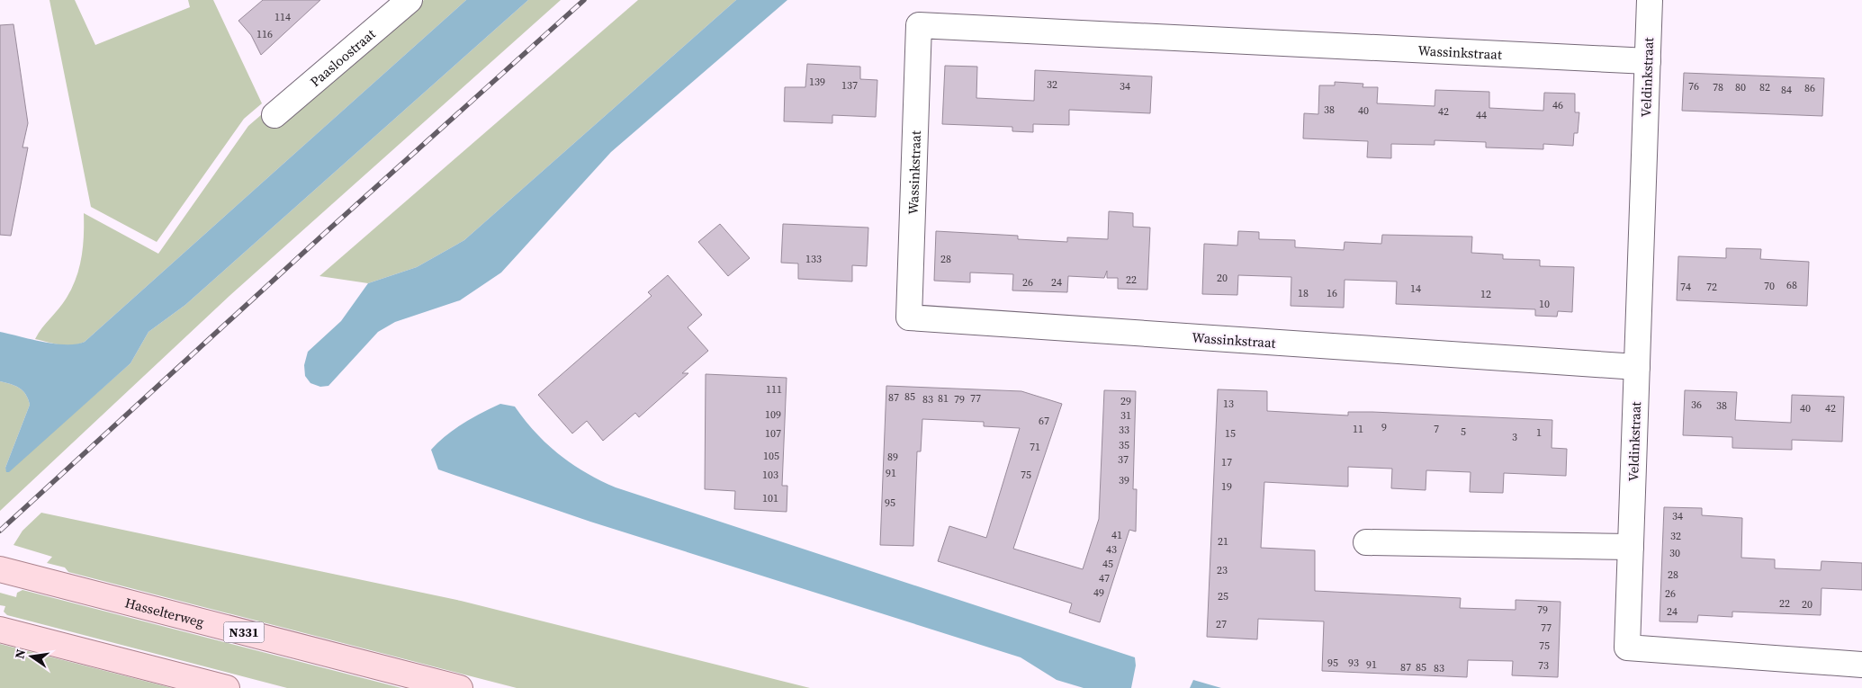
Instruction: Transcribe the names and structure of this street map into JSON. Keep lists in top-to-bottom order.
{
  "streets": {
    "main road": ["Hasselterweg", "N331"],
    "street": ["Wassinkstraat", "Paasloostraat", "Veldinkstraat"]
  },
  "crossings": [
    ["Wassinkstraat", "Veldinkstraat"]
  ],
  "house_numbers": [
    "114",
    "116",
    "139",
    "32",
    "137",
    "34",
    "76",
    "78",
    "80",
    "82",
    "86",
    "84",
    "46",
    "38",
    "40",
    "42",
    "44",
    "133",
    "28",
    "20",
    "22",
    "26",
    "24",
    "68",
    "70",
    "74",
    "72",
    "14",
    "18",
    "16",
    "12",
    "10",
    "111",
    "85",
    "87",
    "81",
    "77",
    "83",
    "79",
    "29",
    "13",
    "36",
    "38",
    "40",
    "42",
    "109",
    "31",
    "67",
    "9",
    "11",
    "7",
    "33",
    "5",
    "1",
    "107",
    "15",
    "3",
    "35",
    "71",
    "105",
    "89",
    "37",
    "17",
    "91",
    "103",
    "75",
    "39",
    "19",
    "101",
    "95",
    "34",
    "41",
    "32",
    "21",
    "43",
    "30",
    "45",
    "23",
    "28",
    "47",
    "49",
    "26",
    "25",
    "22",
    "20",
    "79",
    "24",
    "27",
    "77",
    "75",
    "95",
    "93",
    "91",
    "73",
    "87",
    "85",
    "83"
  ],
  "north": "left"
}
